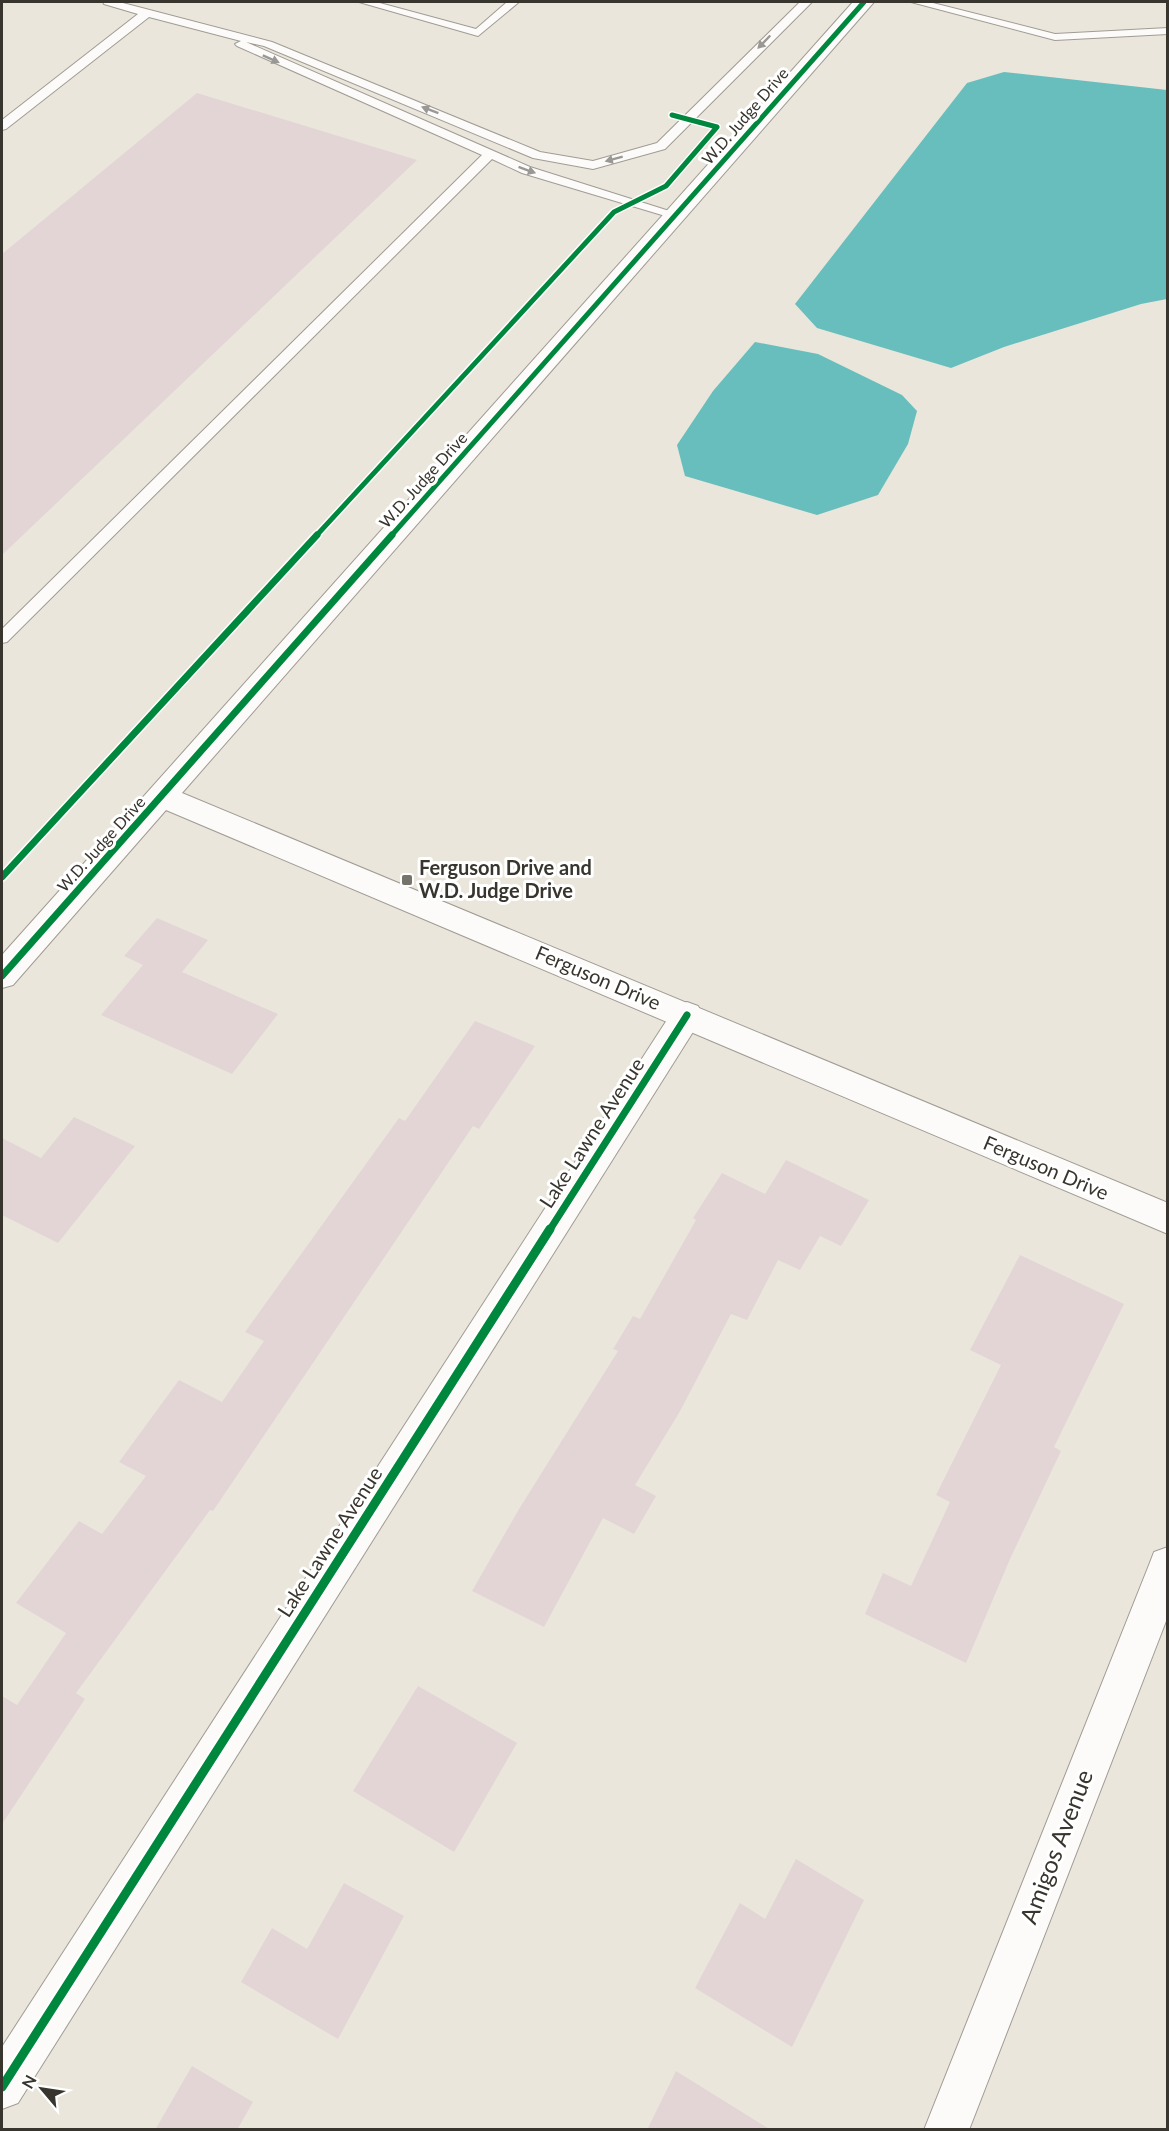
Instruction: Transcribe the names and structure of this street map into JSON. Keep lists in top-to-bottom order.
{
  "streets": {
    "street": [
      "W.D. Judge Drive",
      "Ferguson Drive",
      "Lake Lawne Avenue",
      "Amigos Avenue"
    ]
  },
  "crossings": [
    ["W.D. Judge Drive", "Ferguson Drive"],
    ["Ferguson Drive", "Lake Lawne Avenue"]
  ],
  "places": {
    "transit": ["Ferguson Drive and W.D. Judge Drive"]
  },
  "north": "top left"
}
